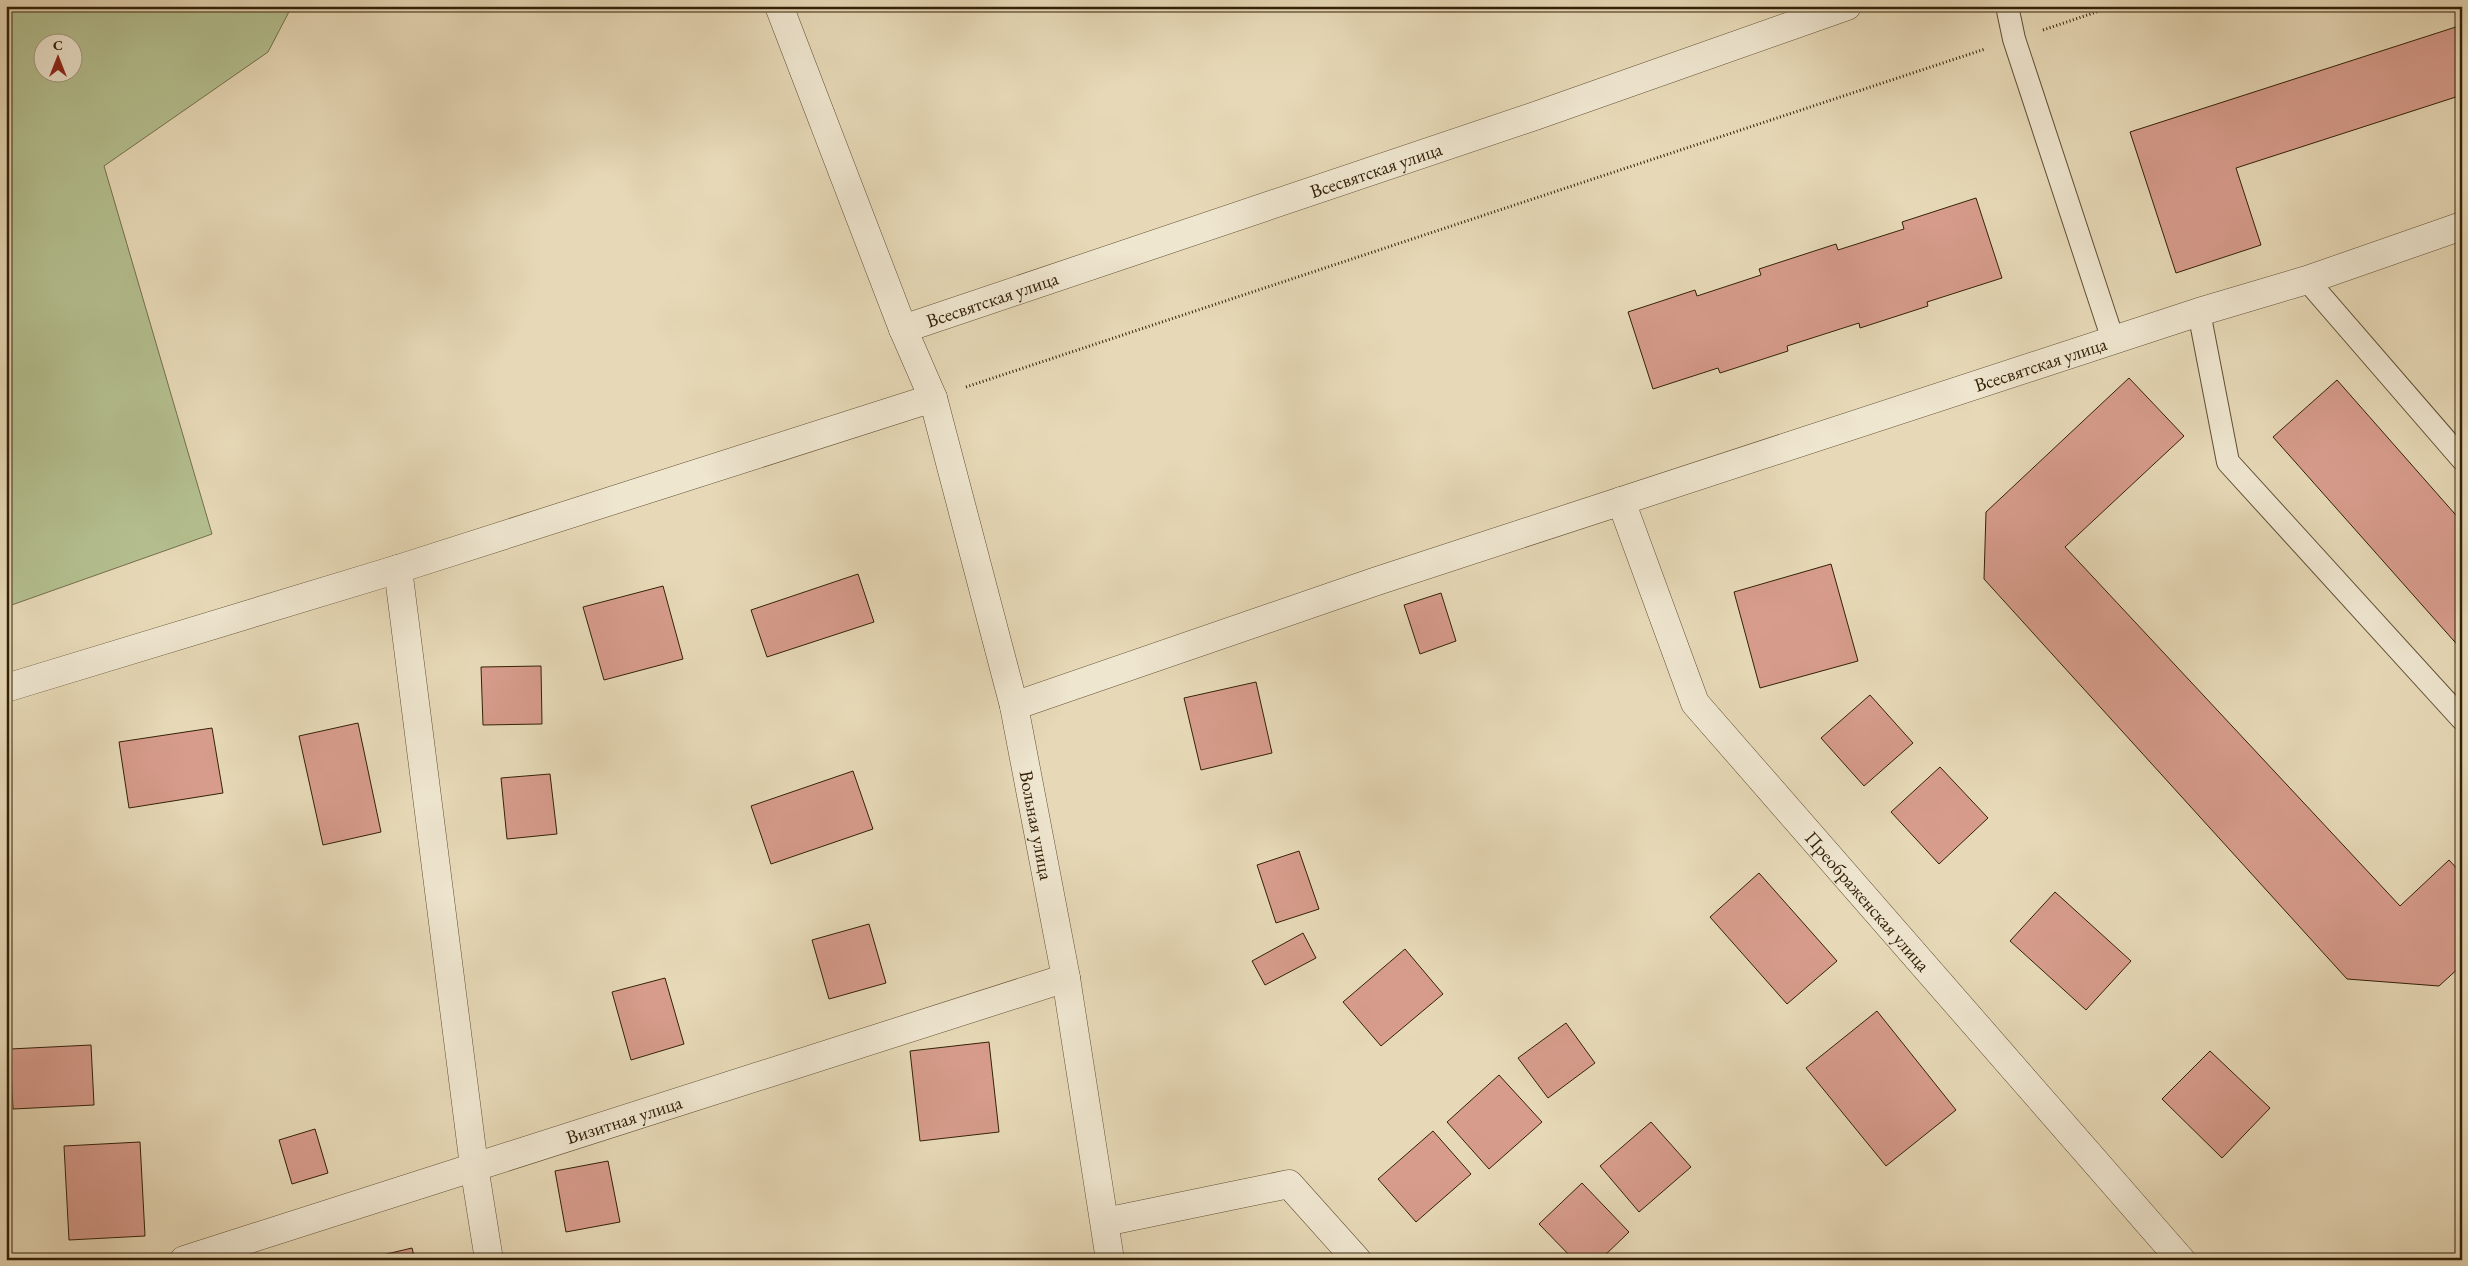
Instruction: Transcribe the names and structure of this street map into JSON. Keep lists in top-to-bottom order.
{
  "streets": {
    "street": [
      "Всесвятская улица",
      "Вольная улица",
      "Преображенская улица",
      "Визитная улица"
    ]
  },
  "crossings": [
    ["Всесвятская улица", "Вольная улица"],
    ["Всесвятская улица", "Преображенская улица"],
    ["Вольная улица", "Визитная улица"]
  ],
  "north": "top"
}
